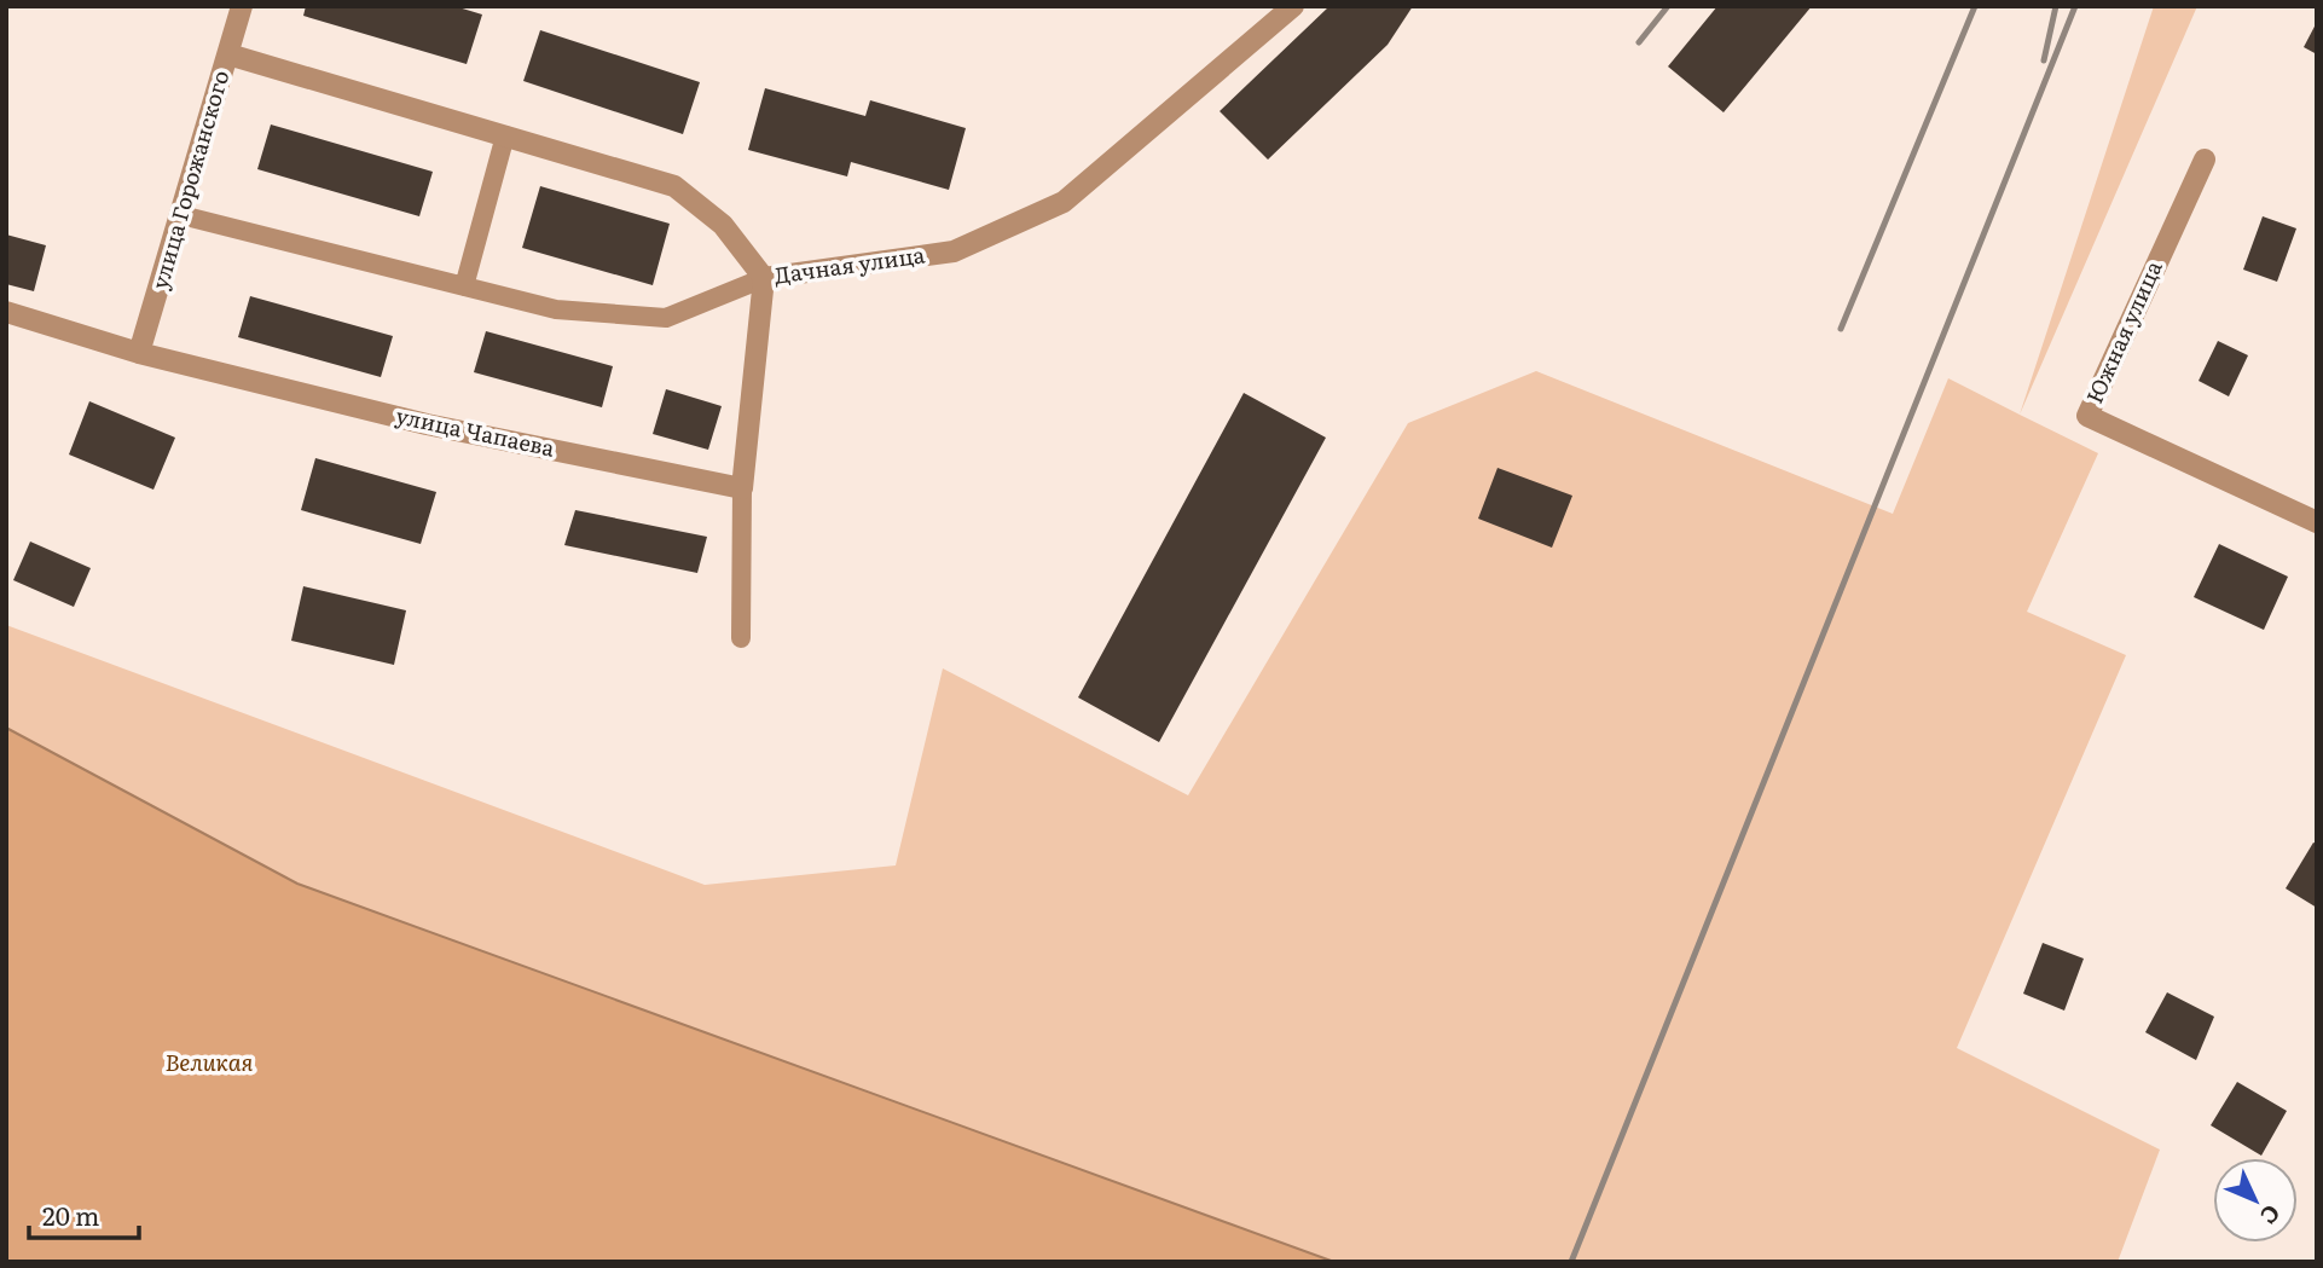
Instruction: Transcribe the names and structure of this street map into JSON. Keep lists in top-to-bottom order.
{
  "streets": {
    "street": [
      "улица Горожанского",
      "Дачная улица",
      "Южная улица",
      "улица Чапаева"
    ]
  },
  "crossings": [
    ["улица Горожанского", "Дачная улица"],
    ["улица Горожанского", "улица Чапаева"]
  ],
  "water": ["Великая"],
  "scale_bar": "20 m",
  "north": "bottom right"
}
